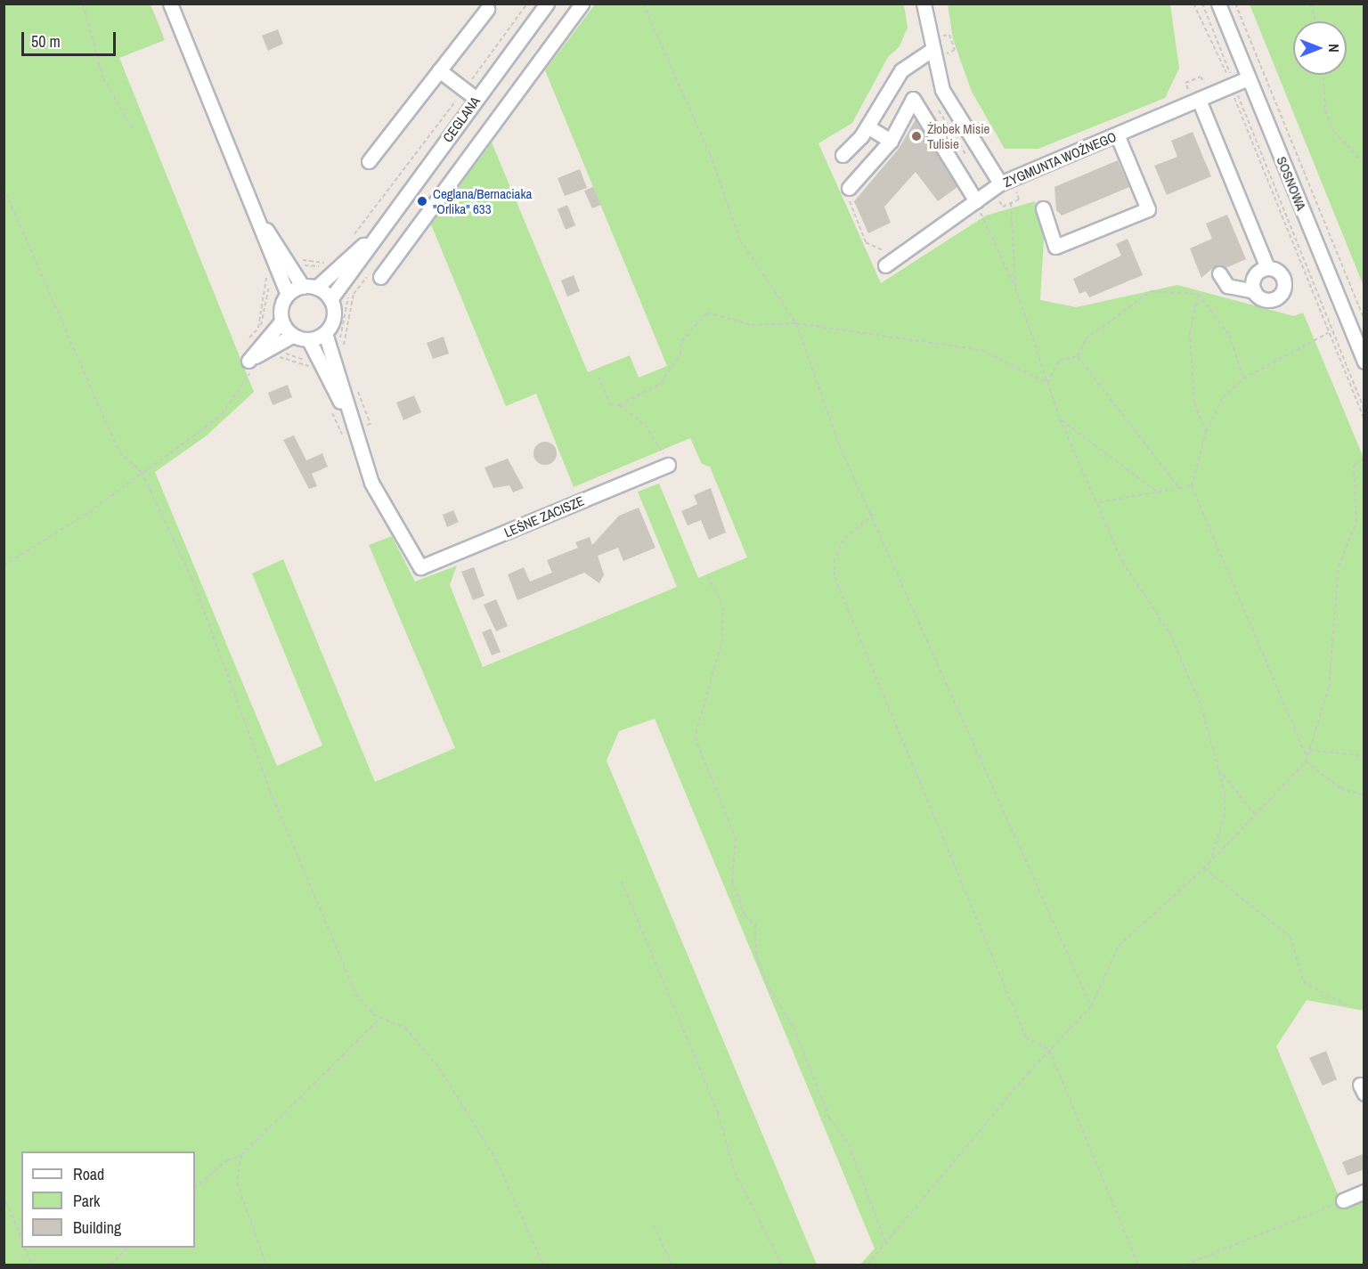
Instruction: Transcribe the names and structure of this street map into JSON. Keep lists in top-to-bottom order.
{
  "streets": {
    "street": [
      "CEGLANA",
      "ZYGMUNTA WOŹNEGO",
      "SOSNOWA",
      "LEŚNE ZACISZE"
    ]
  },
  "crossings": [
    ["ZYGMUNTA WOŹNEGO", "SOSNOWA"]
  ],
  "places": ["Żłobek Misie Tulisie", "Ceglana/Bernaciaka \"Orlika\" 633"],
  "legend": ["Road", "Park", "Building"],
  "scale_bar": "50 m",
  "north": "right"
}
